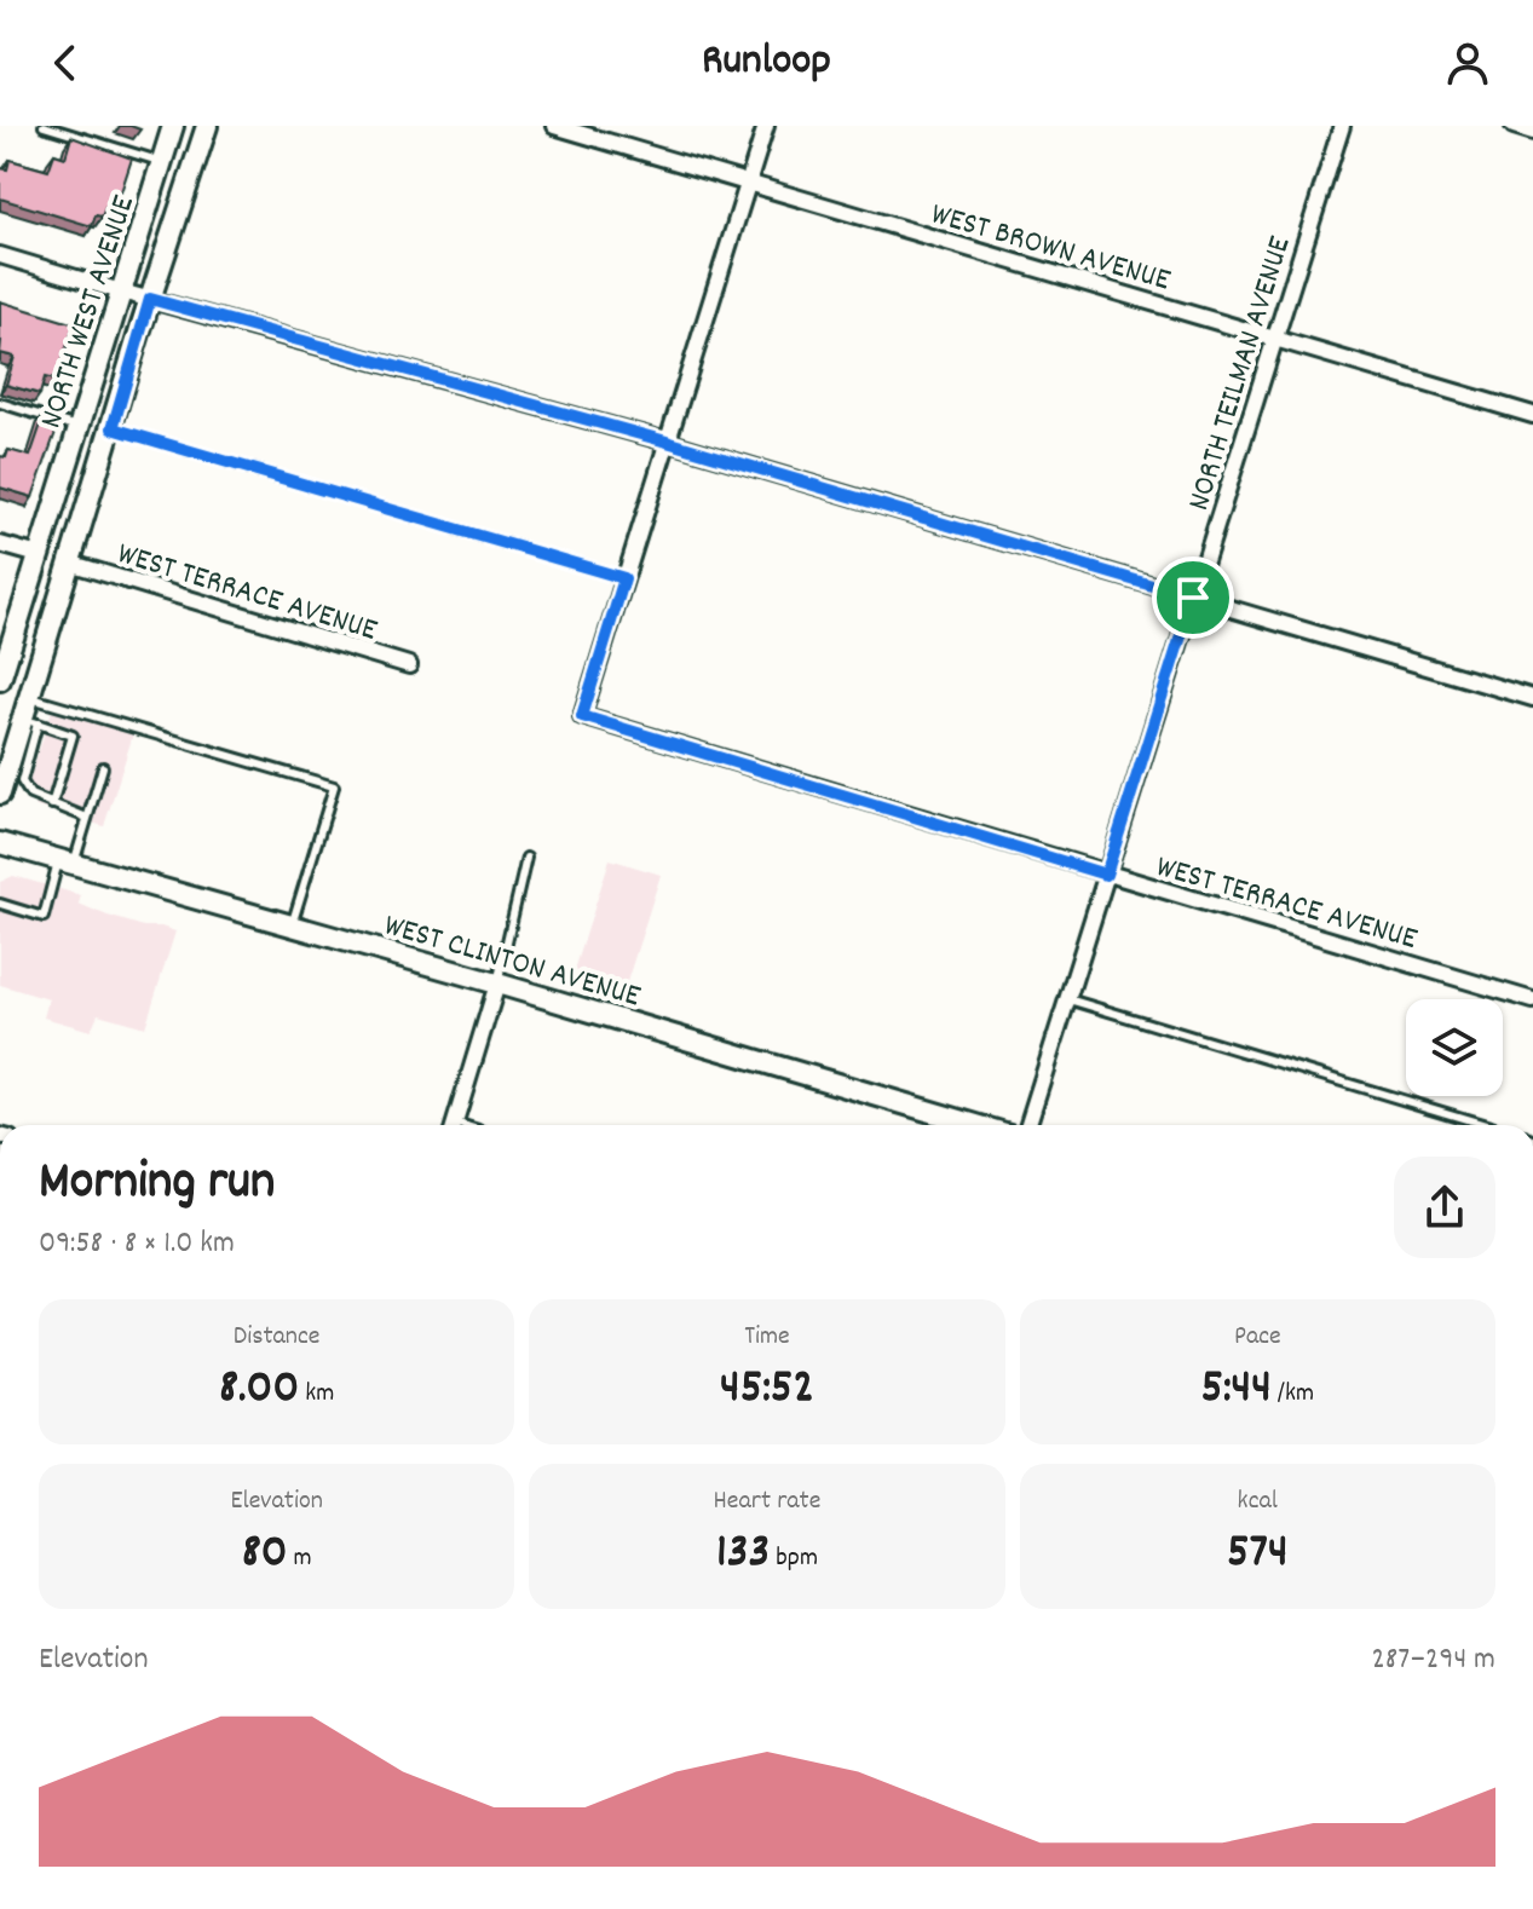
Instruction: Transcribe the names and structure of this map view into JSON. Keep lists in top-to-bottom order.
{
  "streets": {
    "main road": ["NORTH WEST AVENUE", "WEST CLINTON AVENUE"],
    "street": ["WEST BROWN AVENUE", "NORTH TEILMAN AVENUE", "WEST TERRACE AVENUE"]
  },
  "crossings": [
    ["WEST BROWN AVENUE", "NORTH TEILMAN AVENUE"],
    ["NORTH WEST AVENUE", "WEST TERRACE AVENUE"],
    ["NORTH TEILMAN AVENUE", "WEST TERRACE AVENUE"]
  ],
  "page": {
    "header": "Runloop",
    "heading": ["Morning run", "09:58 · 8 × 1.0 km"],
    "stats": [
      ["Distance", "8.00 km"],
      ["Time", "45:52"],
      ["Pace", "5:44 /km"],
      ["Elevation", "80 m"],
      ["Heart rate", "133 bpm"],
      ["kcal", "574"]
    ],
    "chart": ["Elevation", "287–294 m"]
  }
}
